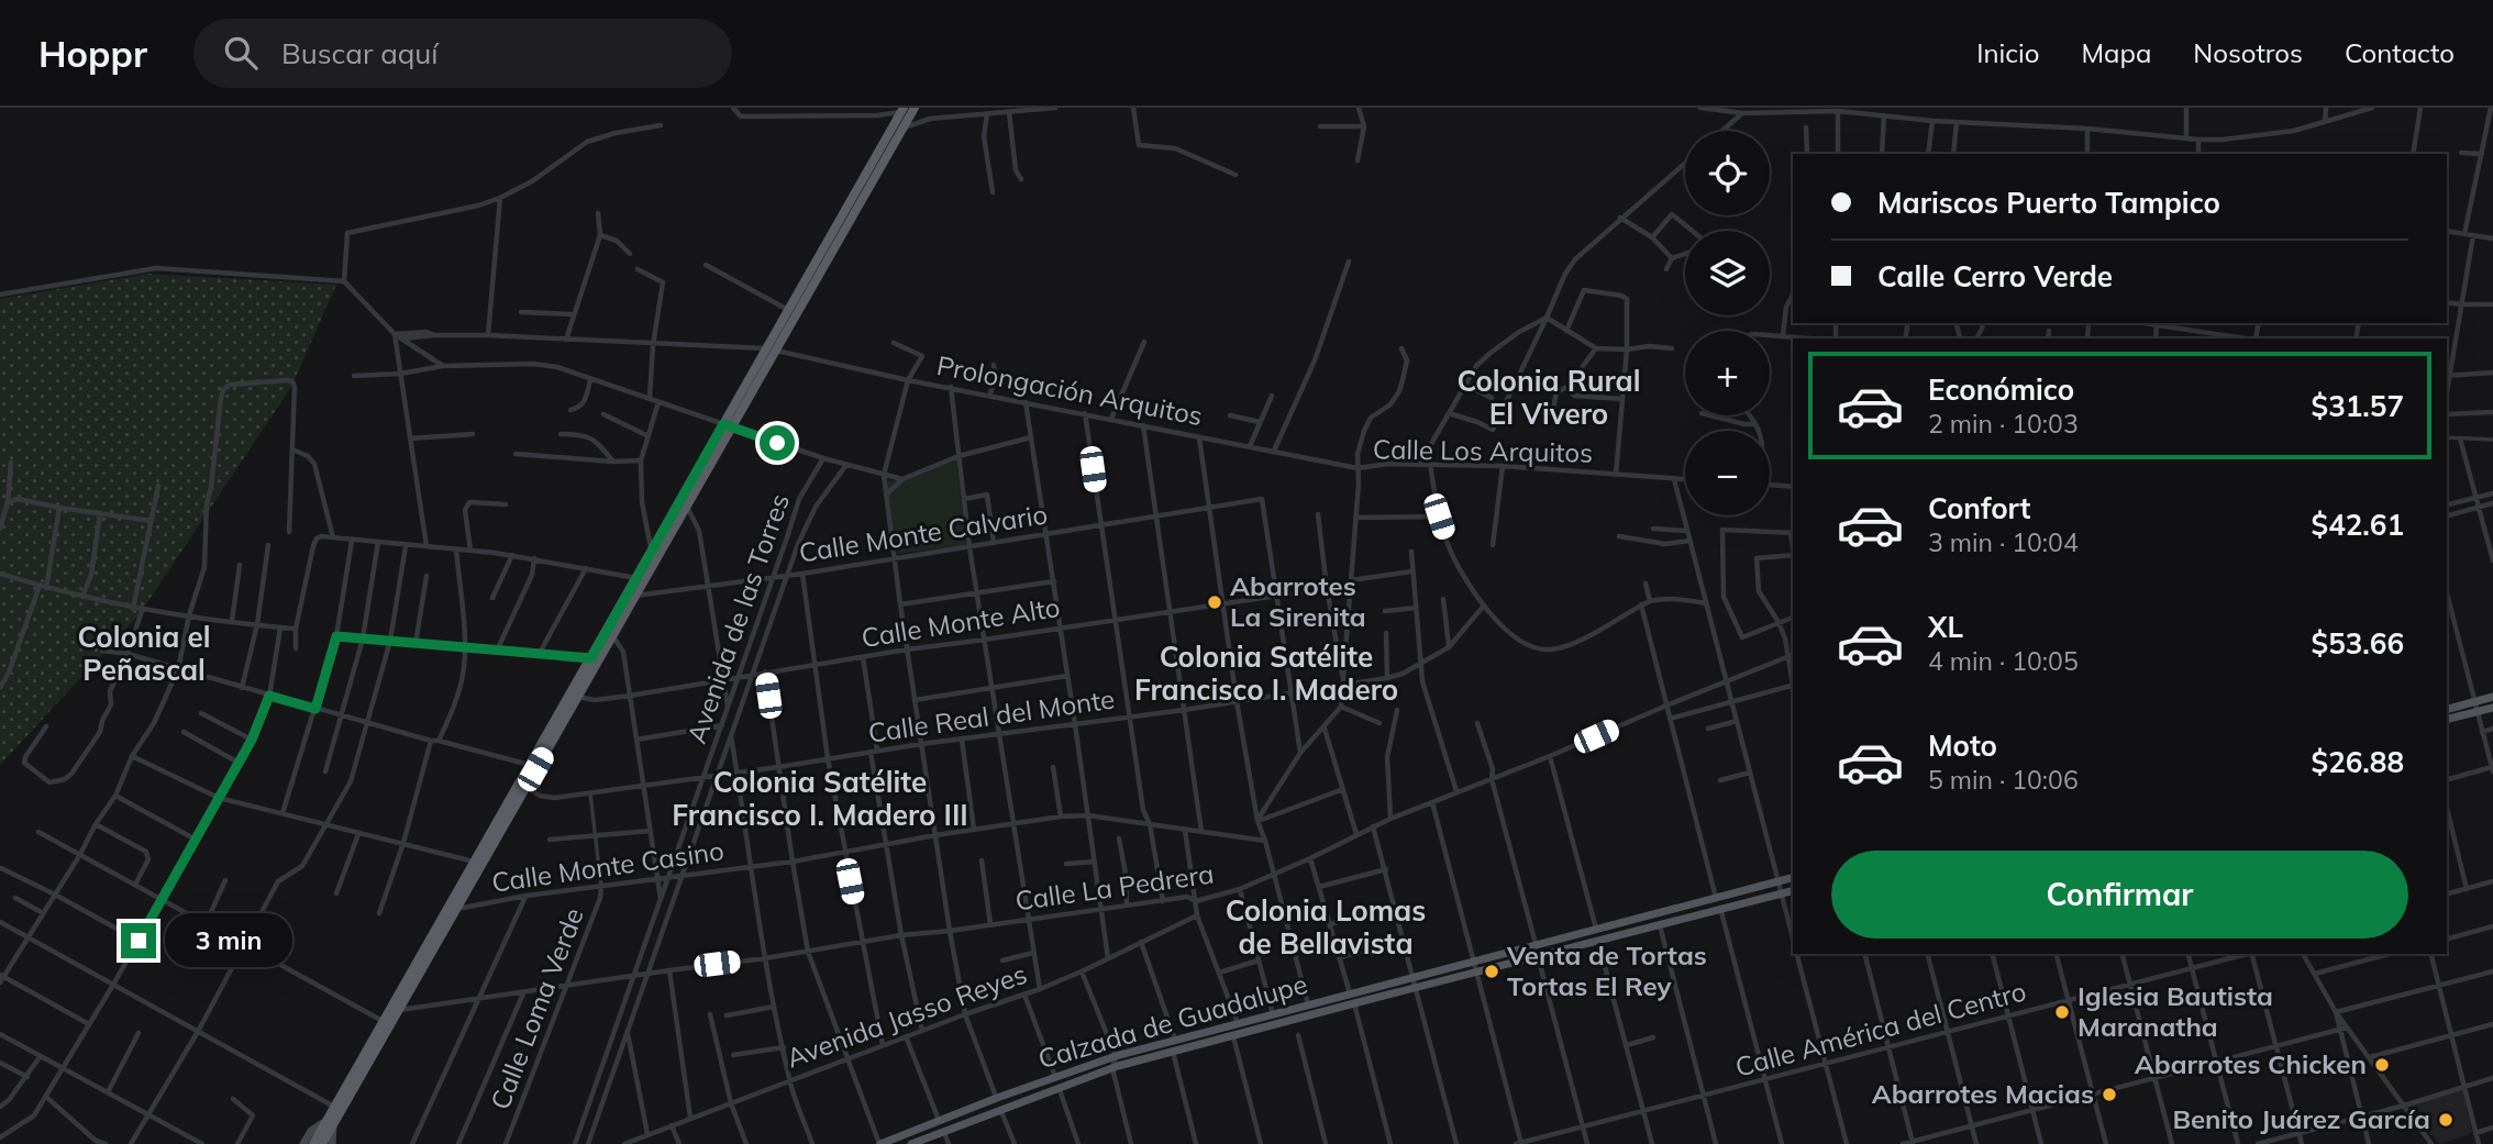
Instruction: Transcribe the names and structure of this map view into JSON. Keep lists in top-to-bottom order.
{
  "streets": {
    "main road": ["Calzada de Guadalupe"],
    "street": [
      "Prolongación Arquitos",
      "Calle Los Arquitos",
      "Calle Monte Calvario",
      "Avenida de las Torres",
      "Calle Monte Alto",
      "Calle Real del Monte",
      "Calle Monte Casino",
      "Calle La Pedrera",
      "Calle Loma Verde",
      "Avenida Jasso Reyes",
      "Calle América del Centro"
    ]
  },
  "crossings": [
    ["Prolongación Arquitos", "Calle Los Arquitos"],
    ["Calle Monte Calvario", "Avenida de las Torres"],
    ["Calle Monte Calvario", "Calle Monte Alto"],
    ["Avenida de las Torres", "Calle Monte Alto"],
    ["Avenida de las Torres", "Calle Real del Monte"],
    ["Avenida de las Torres", "Calle Monte Casino"],
    ["Avenida de las Torres", "Calle La Pedrera"],
    ["Calle Monte Casino", "Calle Loma Verde"],
    ["Calle La Pedrera", "Calle Loma Verde"]
  ],
  "districts": [
    "Colonia Rural El Vivero",
    "Colonia el Peñascal",
    "Colonia Satélite Francisco I. Madero",
    "Colonia Satélite Francisco I. Madero III",
    "Colonia Lomas de Bellavista"
  ],
  "places": [
    "Abarrotes La Sirenita",
    "Venta de Tortas Tortas El Rey",
    "Iglesia Bautista Maranatha",
    "Abarrotes Chicken",
    "Abarrotes Macias",
    "Benito Juárez García"
  ],
  "page": {
    "header": "Hoppr",
    "search": "Buscar aquí",
    "nav": [
      "Inicio",
      "Mapa",
      "Nosotros",
      "Contacto"
    ],
    "map_buttons": ["+", "−"],
    "banner": ["Mariscos Puerto Tampico", "Calle Cerro Verde"],
    "list": [
      {
        "name": "Económico",
        "note": "2 min · 10:03",
        "value": "$31.57"
      },
      {
        "name": "Confort",
        "note": "3 min · 10:04",
        "value": "$42.61"
      },
      {
        "name": "XL",
        "note": "4 min · 10:05",
        "value": "$53.66"
      },
      {
        "name": "Moto",
        "note": "5 min · 10:06",
        "value": "$26.88"
      }
    ],
    "buttons": "Confirmar",
    "bubble": "3 min"
  }
}
